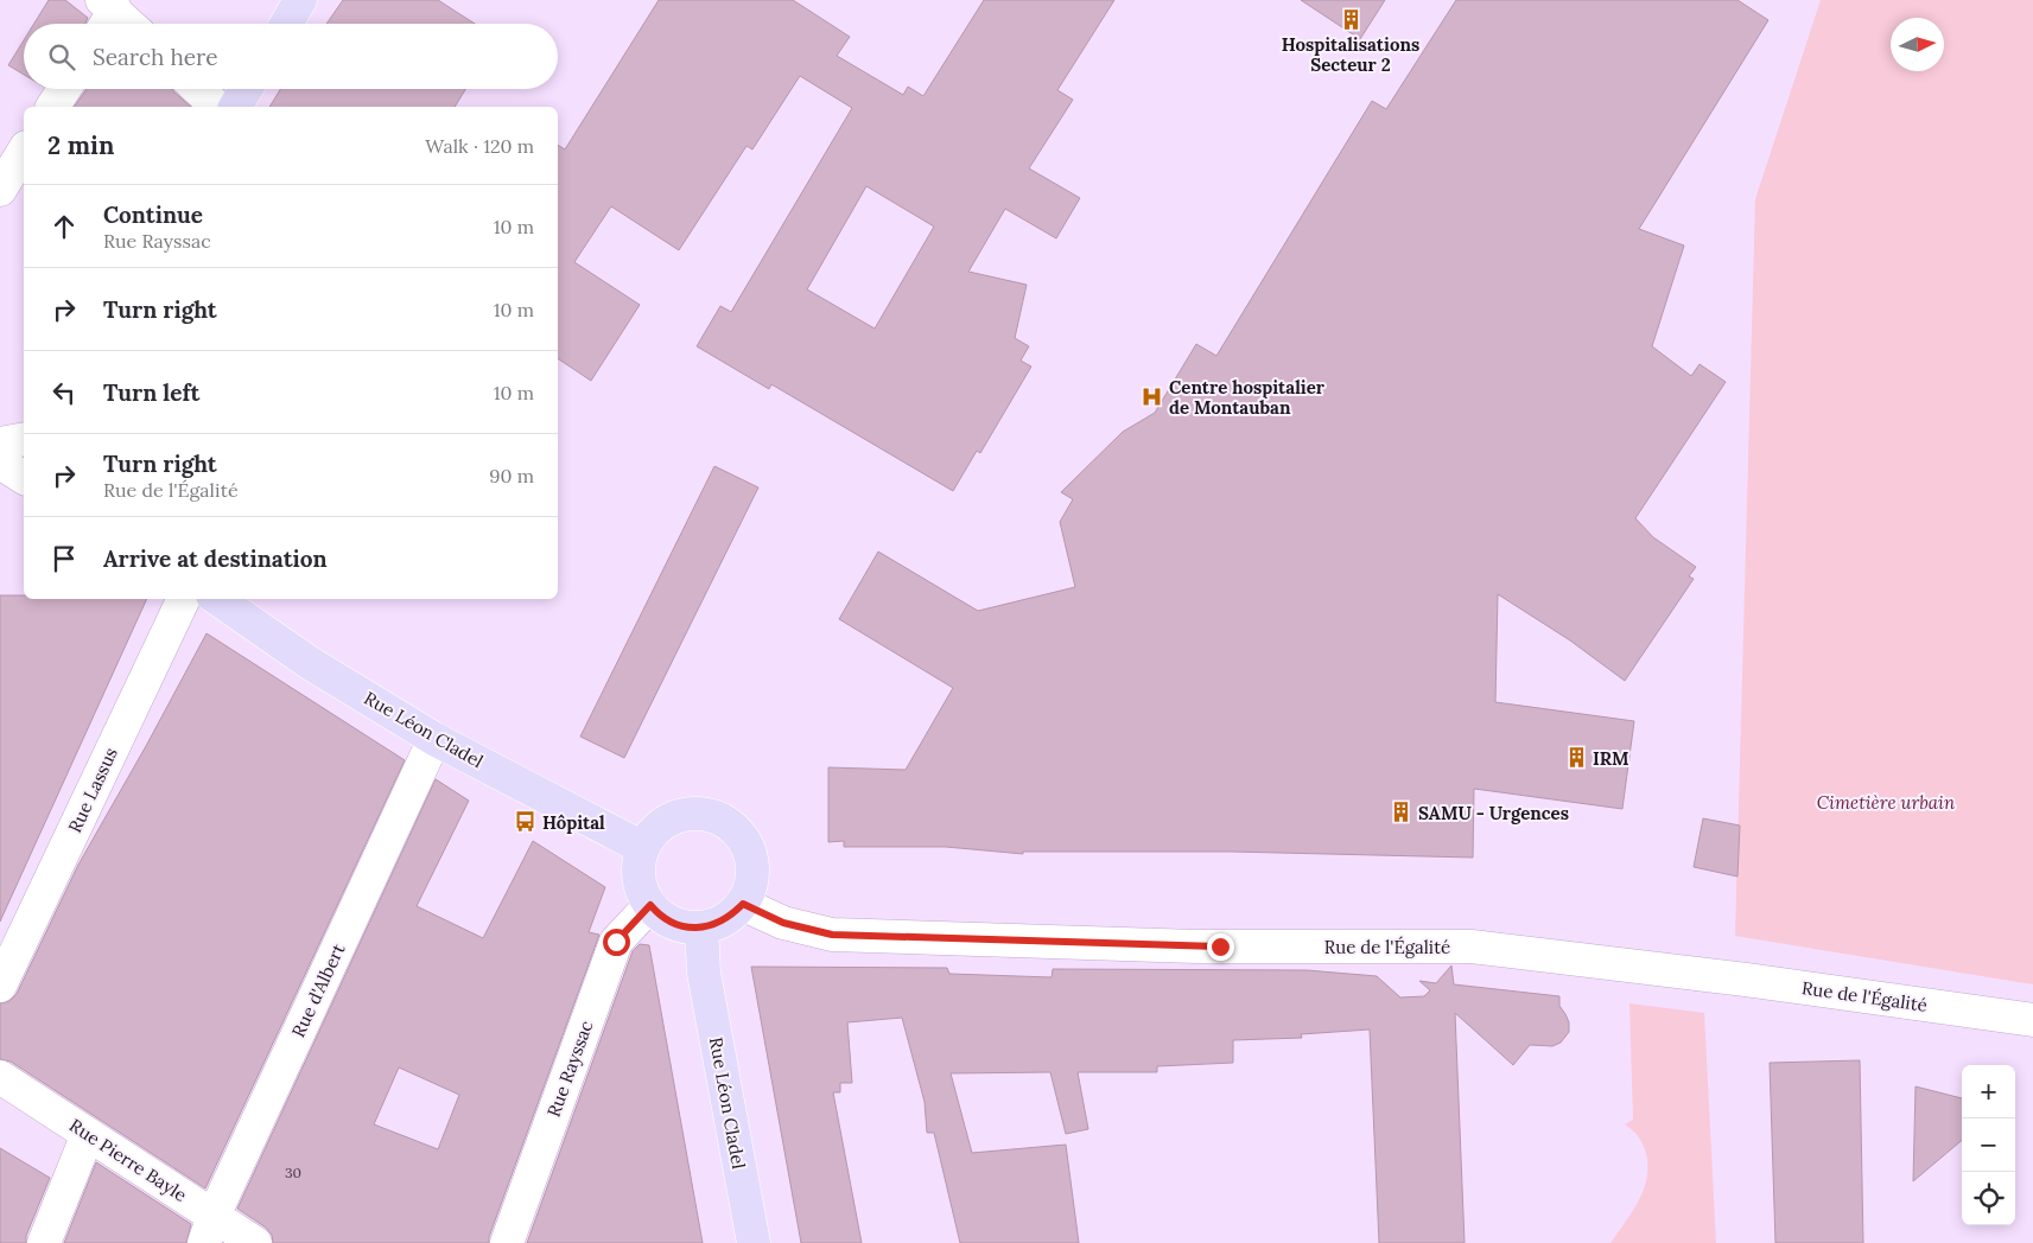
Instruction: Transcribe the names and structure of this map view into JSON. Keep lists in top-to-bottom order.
{
  "streets": {
    "main road": ["Rue Léon Cladel"],
    "street": [
      "Rue Lassus",
      "Rue de l'Égalité",
      "Rue d'Albert",
      "Rue Rayssac",
      "Rue Pierre Bayle"
    ]
  },
  "crossings": [
    ["Rue Léon Cladel", "Rue de l'Égalité"],
    ["Rue Léon Cladel", "Rue d'Albert"],
    ["Rue Léon Cladel", "Rue Rayssac"],
    ["Rue de l'Égalité", "Rue Rayssac"],
    ["Rue d'Albert", "Rue Pierre Bayle"]
  ],
  "parks": ["Cimetière urbain"],
  "places": {
    "building": ["Hospitalisations Secteur 2", "IRM", "SAMU - Urgences"],
    "hospital": ["Centre hospitalier de Montauban"],
    "bus stop": ["Hôpital"]
  },
  "house_numbers": ["30"],
  "north": "right",
  "page": {
    "search": "Search here",
    "heading": ["2 min", "Walk · 120 m"],
    "list": [
      ["Continue", "Rue Rayssac", "10 m"],
      ["Turn right", "10 m"],
      ["Turn left", "10 m"],
      ["Turn right", "Rue de l'Égalité", "90 m"],
      "Arrive at destination"
    ],
    "map_buttons": ["+", "−"]
  }
}
